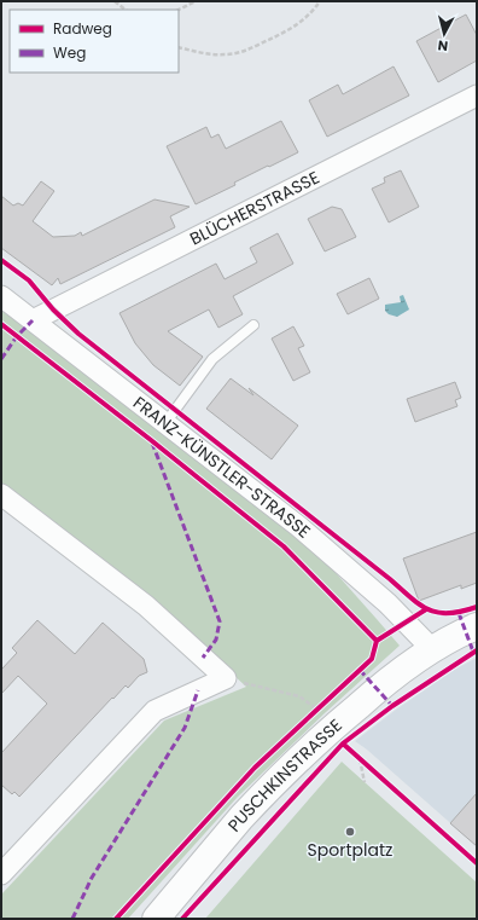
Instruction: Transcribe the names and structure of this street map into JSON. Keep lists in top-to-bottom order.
{
  "streets": {
    "main road": ["PUSCHKINSTRASSE"],
    "street": ["BLÜCHERSTRASSE", "FRANZ-KÜNSTLER-STRASSE"]
  },
  "crossings": [
    ["BLÜCHERSTRASSE", "FRANZ-KÜNSTLER-STRASSE"],
    ["FRANZ-KÜNSTLER-STRASSE", "PUSCHKINSTRASSE"]
  ],
  "places": ["Sportplatz"],
  "legend": ["Radweg", "Weg"],
  "north": "bottom"
}
